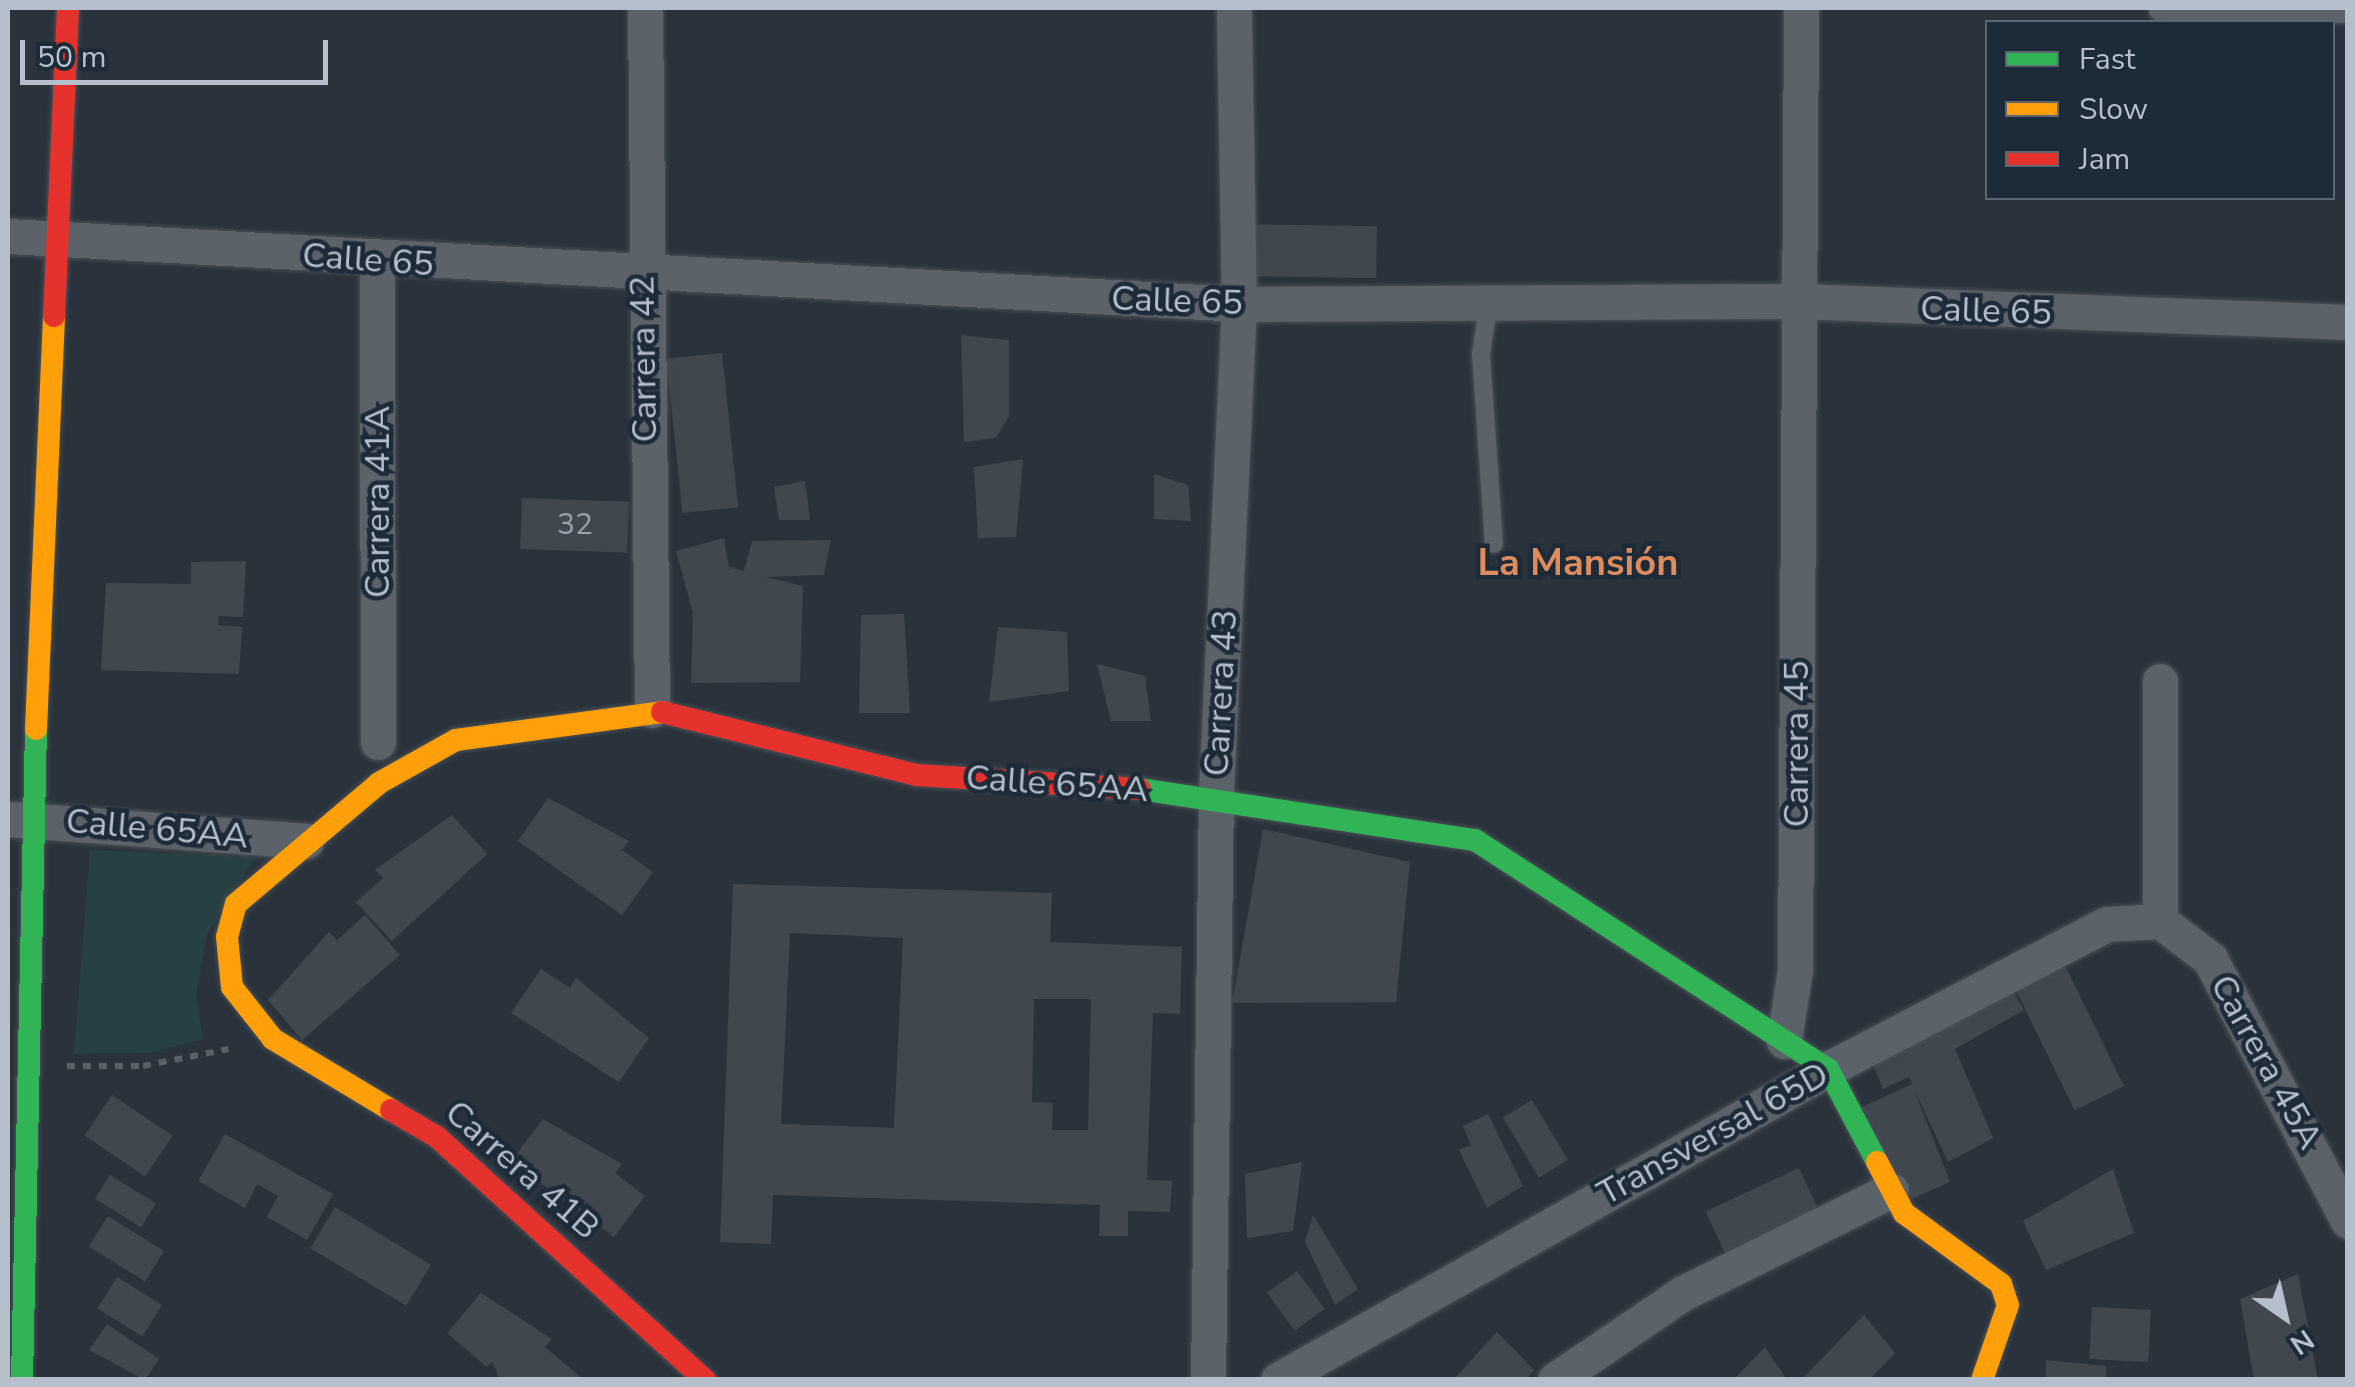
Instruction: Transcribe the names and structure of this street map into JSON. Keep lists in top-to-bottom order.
{
  "streets": {
    "street": [
      "Calle 65",
      "Carrera 42",
      "Carrera 41A",
      "Carrera 43",
      "Carrera 45",
      "Calle 65AA",
      "Carrera 45A",
      "Transversal 65D",
      "Carrera 41B"
    ]
  },
  "crossings": [
    ["Calle 65", "Carrera 42"],
    ["Calle 65", "Carrera 41A"],
    ["Calle 65", "Carrera 43"],
    ["Calle 65", "Carrera 45"],
    ["Carrera 42", "Calle 65AA"],
    ["Carrera 43", "Calle 65AA"],
    ["Carrera 45", "Calle 65AA"],
    ["Calle 65AA", "Carrera 41B"],
    ["Carrera 45A", "Transversal 65D"]
  ],
  "districts": ["La Mansión"],
  "house_numbers": ["32"],
  "legend": ["Fast", "Slow", "Jam"],
  "scale_bar": "50 m",
  "north": "bottom right"
}
